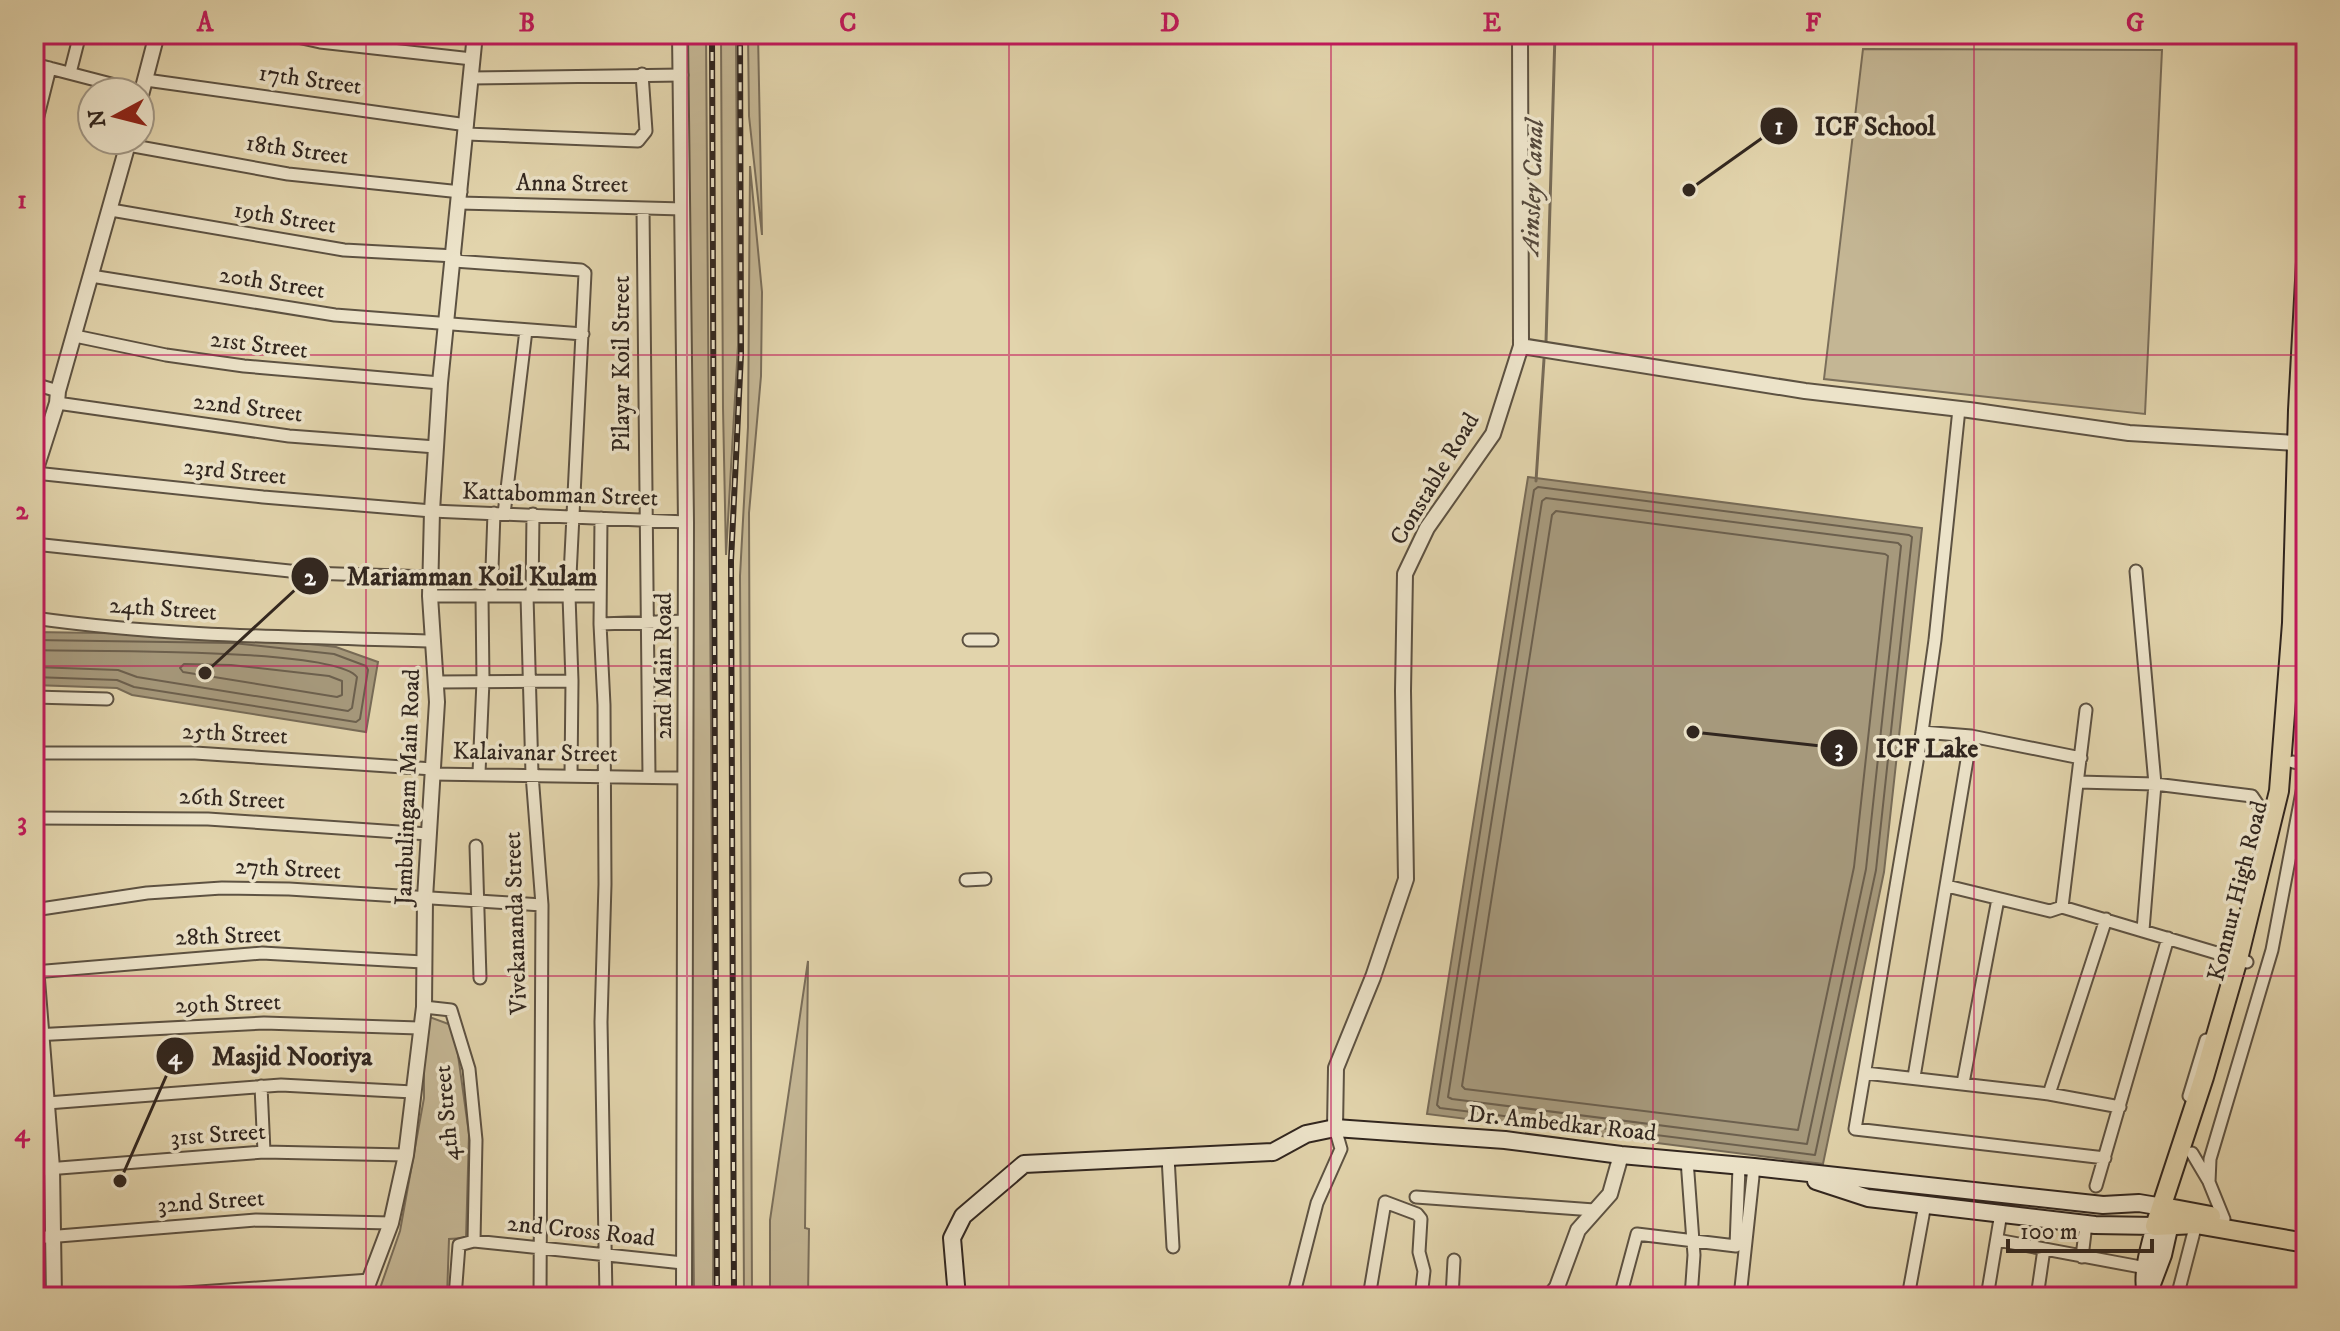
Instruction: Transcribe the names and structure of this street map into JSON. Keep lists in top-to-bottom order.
{
  "streets": {
    "main road": ["Konnur High Road", "Dr. Ambedkar Road"],
    "street": [
      "17th Street",
      "18th Street",
      "Anna Street",
      "19th Street",
      "20th Street",
      "21st Street",
      "Pilayar Koil Street",
      "22nd Street",
      "23rd Street",
      "Constable Road",
      "Kattabomman Street",
      "24th Street",
      "2nd Main Road",
      "25th Street",
      "Kalaivanar Street",
      "Jambulingam Main Road",
      "26th Street",
      "27th Street",
      "Vivekananda Street",
      "28th Street",
      "29th Street",
      "4th Street",
      "31st Street",
      "32nd Street",
      "2nd Cross Road"
    ]
  },
  "crossings": [
    ["17th Street", "Jambulingam Main Road"],
    ["18th Street", "Anna Street"],
    ["18th Street", "Jambulingam Main Road"],
    ["Anna Street", "Pilayar Koil Street"],
    ["Anna Street", "2nd Main Road"],
    ["Anna Street", "Jambulingam Main Road"],
    ["19th Street", "20th Street"],
    ["19th Street", "Jambulingam Main Road"],
    ["20th Street", "Jambulingam Main Road"],
    ["21st Street", "Jambulingam Main Road"],
    ["Pilayar Koil Street", "Kattabomman Street"],
    ["Pilayar Koil Street", "Kalaivanar Street"],
    ["22nd Street", "Jambulingam Main Road"],
    ["23rd Street", "Kattabomman Street"],
    ["23rd Street", "Jambulingam Main Road"],
    ["Constable Road", "Dr. Ambedkar Road"],
    ["Kattabomman Street", "2nd Main Road"],
    ["Kattabomman Street", "Jambulingam Main Road"],
    ["Kattabomman Street", "Vivekananda Street"],
    ["24th Street", "Jambulingam Main Road"],
    ["2nd Main Road", "Kalaivanar Street"],
    ["2nd Main Road", "2nd Cross Road"],
    ["25th Street", "Kalaivanar Street"],
    ["25th Street", "Jambulingam Main Road"],
    ["Kalaivanar Street", "Jambulingam Main Road"],
    ["Kalaivanar Street", "Vivekananda Street"],
    ["Jambulingam Main Road", "26th Street"],
    ["Jambulingam Main Road", "27th Street"],
    ["Jambulingam Main Road", "28th Street"],
    ["Jambulingam Main Road", "29th Street"],
    ["Jambulingam Main Road", "4th Street"],
    ["Jambulingam Main Road", "31st Street"],
    ["Jambulingam Main Road", "32nd Street"],
    ["27th Street", "Vivekananda Street"],
    ["Konnur High Road", "Dr. Ambedkar Road"],
    ["Vivekananda Street", "2nd Cross Road"],
    ["4th Street", "2nd Cross Road"]
  ],
  "water": ["Ainsley Canal"],
  "places": [
    "ICF School",
    "Mariamman Koil Kulam",
    "ICF Lake",
    "Masjid Nooriya"
  ],
  "scale_bar": "100 m",
  "north": "left",
  "grid": {
    "columns": [
      "A",
      "B",
      "C",
      "D",
      "E",
      "F",
      "G"
    ],
    "rows": [
      "1",
      "2",
      "3",
      "4"
    ]
  }
}
